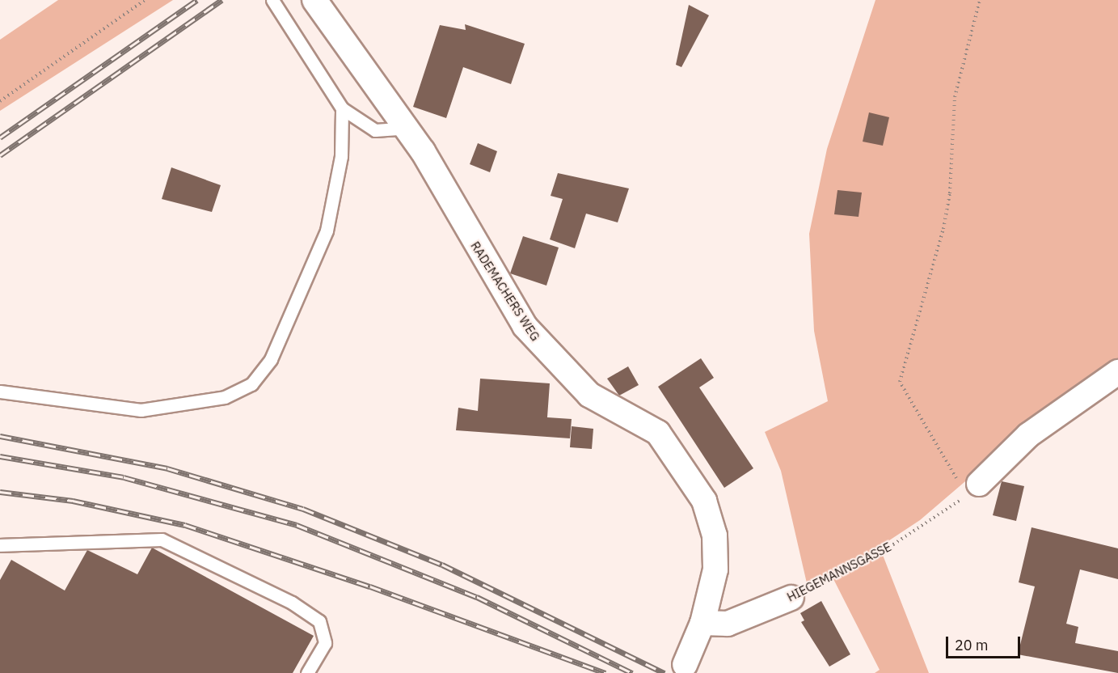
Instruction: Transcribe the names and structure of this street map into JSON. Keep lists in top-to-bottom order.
{
  "streets": {
    "street": ["RADEMACHERS WEG", "HIEGEMANNSGASSE"]
  },
  "crossings": [
    ["RADEMACHERS WEG", "HIEGEMANNSGASSE"]
  ],
  "scale_bar": "20 m"
}
